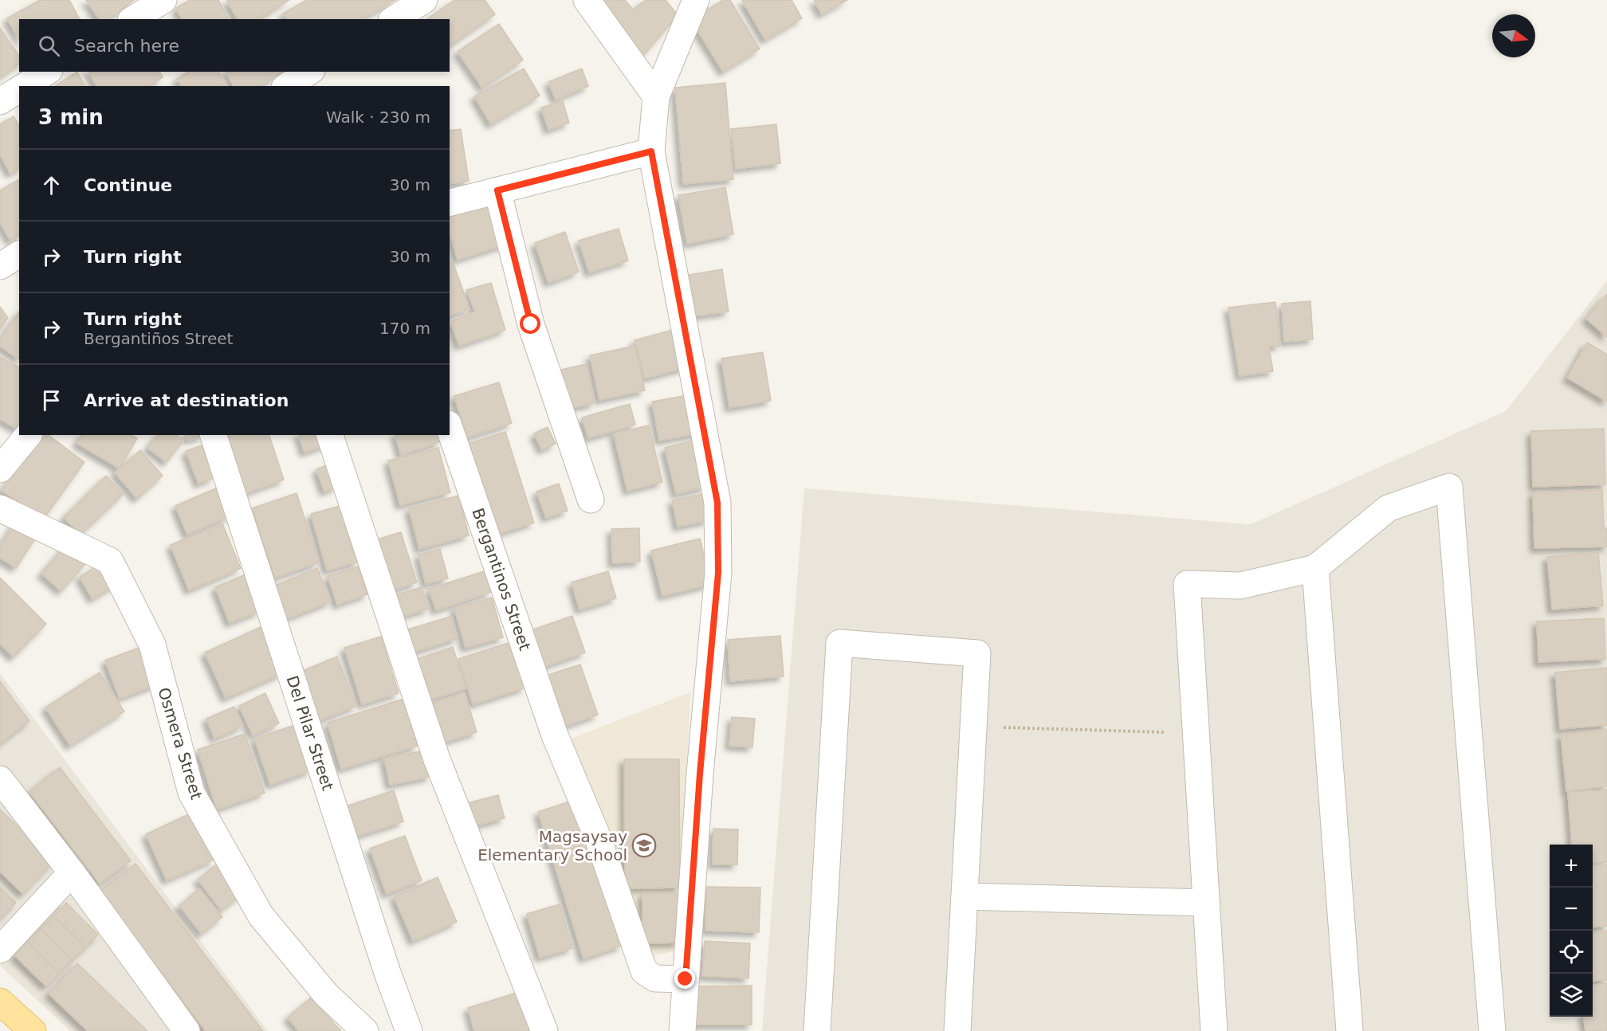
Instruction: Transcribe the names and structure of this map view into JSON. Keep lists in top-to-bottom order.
{
  "streets": {
    "street": ["Bergantinos Street", "Del Pilar Street", "Osmera Street"]
  },
  "places": {
    "school or university": ["Magsaysay Elementary School"]
  },
  "north": "right",
  "page": {
    "search": "Search here",
    "heading": ["3 min", "Walk · 230 m"],
    "list": [
      ["Continue", "30 m"],
      ["Turn right", "30 m"],
      ["Turn right", "Bergantiños Street", "170 m"],
      "Arrive at destination"
    ],
    "map_buttons": ["+", "−"]
  }
}
